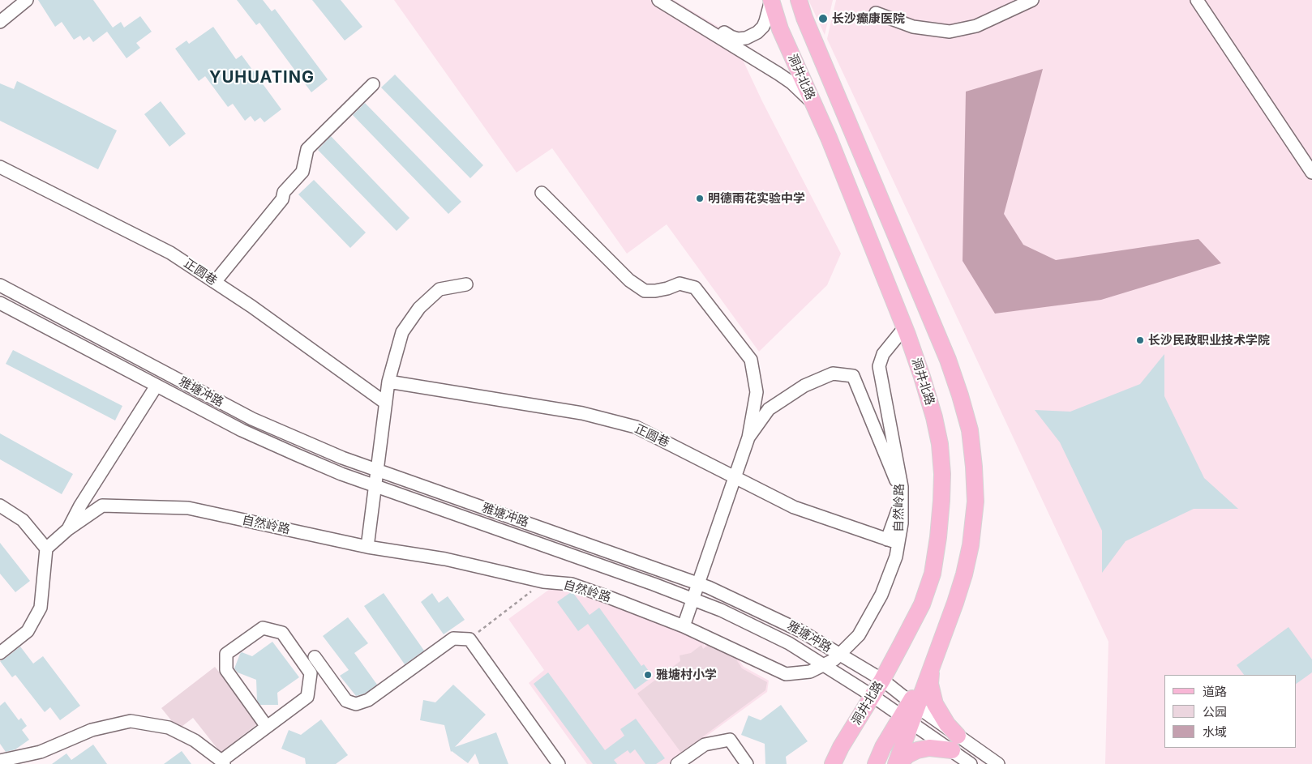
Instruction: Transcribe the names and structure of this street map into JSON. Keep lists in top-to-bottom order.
{
  "streets": {
    "main road": ["洞井北路"],
    "street": ["正圆巷", "雅塘冲路", "自然岭路"]
  },
  "crossings": [
    ["洞井北路", "雅塘冲路"],
    ["洞井北路", "自然岭路"],
    ["正圆巷", "自然岭路"],
    ["雅塘冲路", "自然岭路"]
  ],
  "districts": ["YUHUATING"],
  "places": [
    "长沙癫康医院",
    "明德雨花实验中学",
    "长沙民政职业技术学院",
    "雅塘村小学"
  ],
  "legend": ["道路", "公园", "水域"]
}
